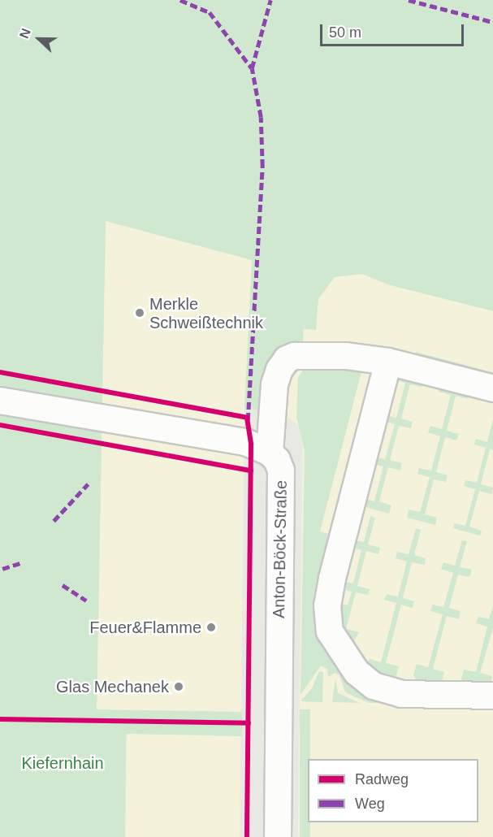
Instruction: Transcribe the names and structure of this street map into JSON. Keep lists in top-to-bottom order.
{
  "streets": {
    "street": ["Anton-Böck-Straße"]
  },
  "parks": ["Kiefernhain"],
  "places": ["Merkle Schweißtechnik", "Feuer&Flamme", "Glas Mechanek"],
  "legend": ["Radweg", "Weg"],
  "scale_bar": "50 m",
  "north": "left"
}
